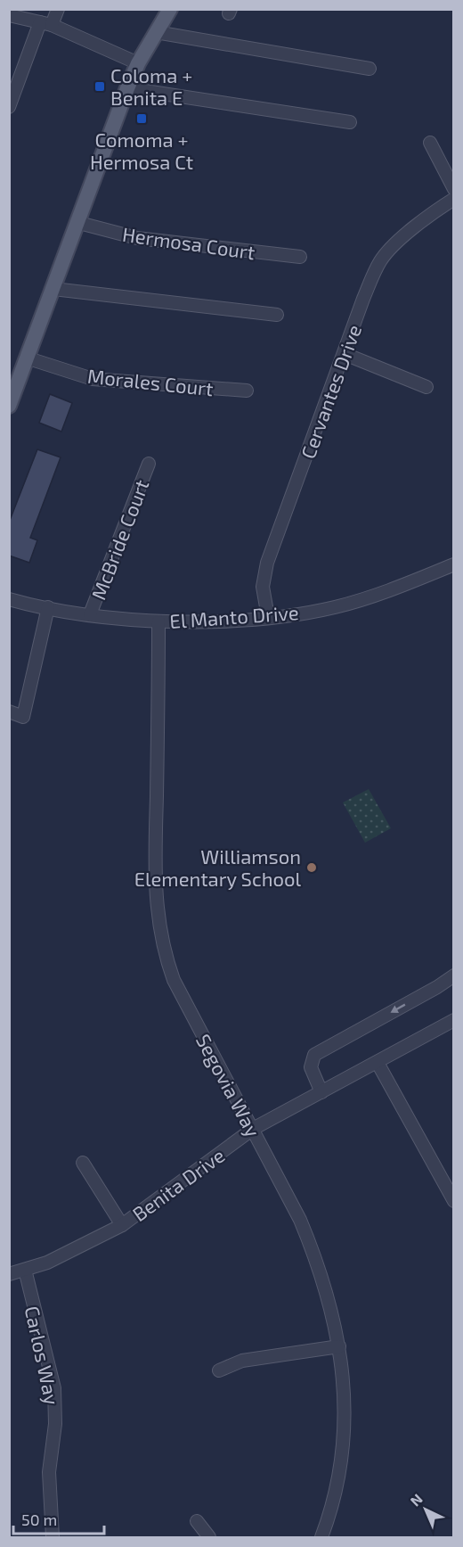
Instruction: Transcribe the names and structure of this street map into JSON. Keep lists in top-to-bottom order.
{
  "streets": {
    "street": [
      "Hermosa Court",
      "Morales Court",
      "Cervantes Drive",
      "McBride Court",
      "El Manto Drive",
      "Segovia Way",
      "Benita Drive",
      "Carlos Way"
    ]
  },
  "crossings": [
    ["Cervantes Drive", "El Manto Drive"],
    ["McBride Court", "El Manto Drive"],
    ["El Manto Drive", "Segovia Way"],
    ["Segovia Way", "Benita Drive"],
    ["Benita Drive", "Carlos Way"]
  ],
  "places": {
    "transit": ["Coloma + Benita E", "Comoma + Hermosa Ct"],
    "other": ["Williamson Elementary School"]
  },
  "scale_bar": "50 m",
  "north": "top left"
}
